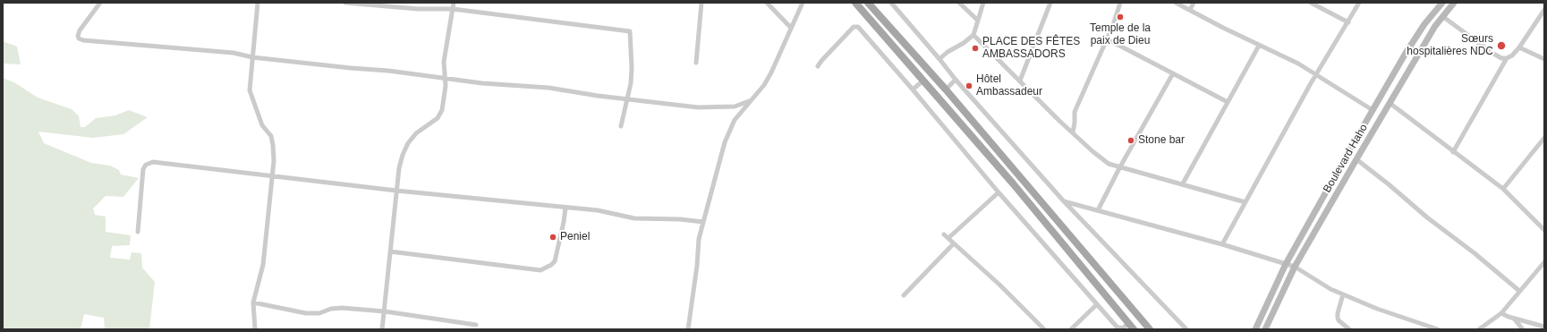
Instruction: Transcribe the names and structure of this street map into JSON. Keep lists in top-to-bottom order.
{
  "streets": {
    "main road": ["Boulevard Haho"]
  },
  "places": [
    "Temple de la paix de Dieu",
    "Sœurs hospitalières NDC",
    "PLACE DES FÊTES AMBASSADORS",
    "Hôtel Ambassadeur",
    "Stone bar",
    "Peniel"
  ]
}
